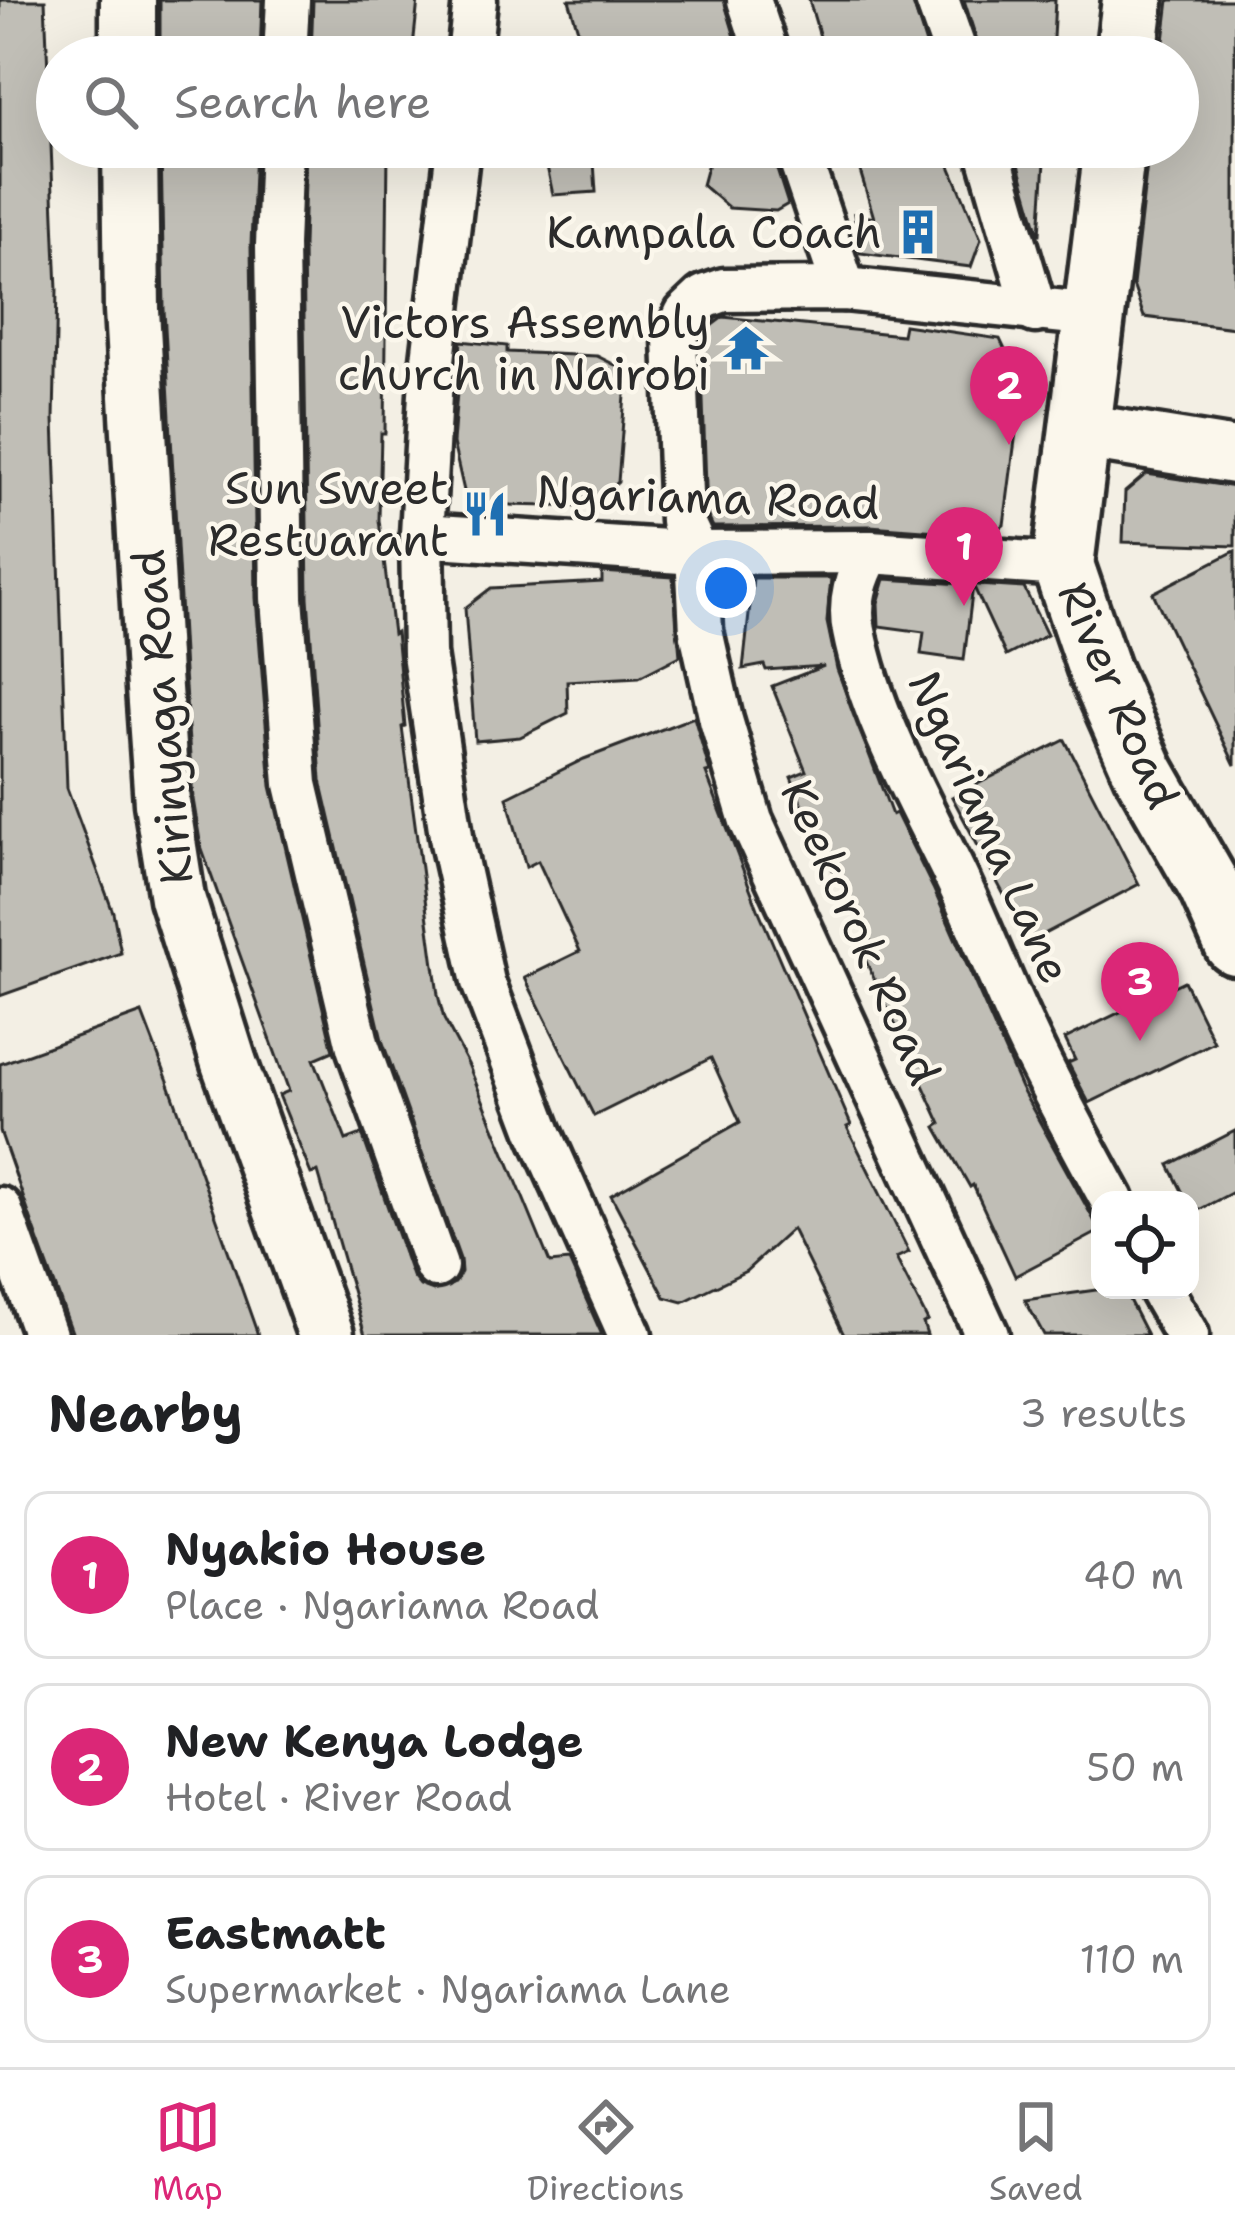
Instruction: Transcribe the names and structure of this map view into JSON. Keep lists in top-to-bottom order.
{
  "streets": {
    "main road": ["River Road"],
    "street": [
      "Ngariama Road",
      "Kirinyaga Road",
      "Ngariama Lane",
      "Keekorok Road"
    ]
  },
  "crossings": [
    ["Ngariama Road", "River Road"],
    ["Ngariama Road", "Ngariama Lane"],
    ["Ngariama Road", "Keekorok Road"]
  ],
  "places": {
    "building": ["Kampala Coach"],
    "temple": ["Victors Assembly church in Nairobi"],
    "restaurant": ["Sun Sweet Restuarant"]
  },
  "page": {
    "search": "Search here",
    "pins": ["2", "1", "3"],
    "heading": ["Nearby", "3 results"],
    "list": [
      {
        "mark": "1",
        "name": "Nyakio House",
        "note": "Place · Ngariama Road",
        "value": "40 m"
      },
      {
        "mark": "2",
        "name": "New Kenya Lodge",
        "note": "Hotel · River Road",
        "value": "50 m"
      },
      {
        "mark": "3",
        "name": "Eastmatt",
        "note": "Supermarket · Ngariama Lane",
        "value": "110 m"
      }
    ],
    "nav": ["Map", "Directions", "Saved"]
  }
}
